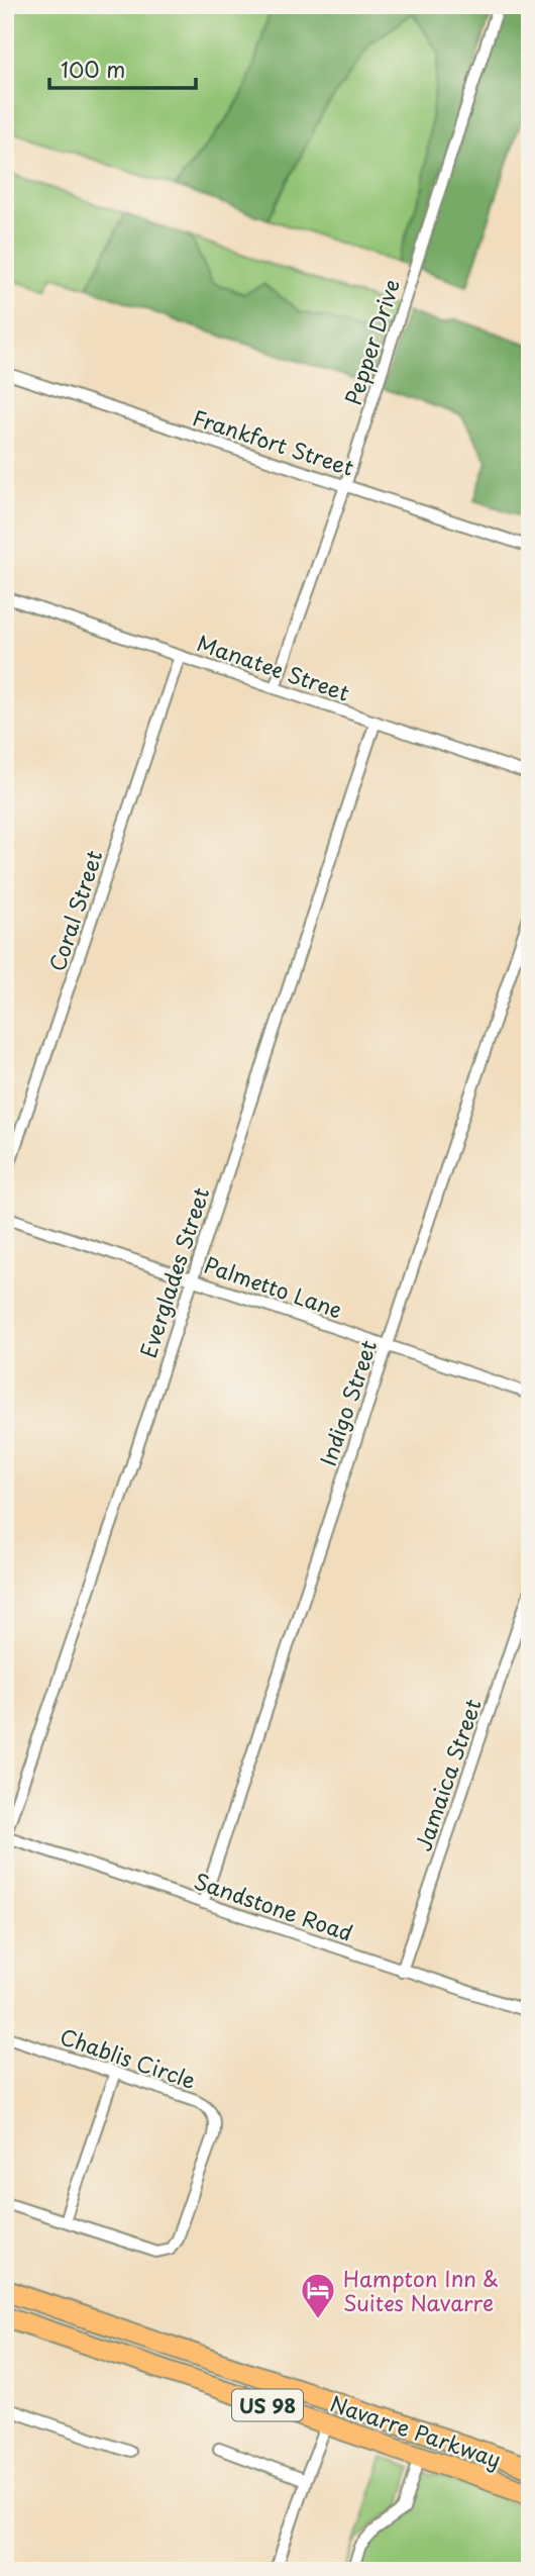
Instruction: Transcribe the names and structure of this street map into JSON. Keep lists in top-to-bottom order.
{
  "streets": {
    "highway": ["US 98", "Navarre Parkway"],
    "street": [
      "Pepper Drive",
      "Frankfort Street",
      "Manatee Street",
      "Coral Street",
      "Everglades Street",
      "Palmetto Lane",
      "Indigo Street",
      "Jamaica Street",
      "Sandstone Road",
      "Chablis Circle"
    ]
  },
  "crossings": [
    ["Pepper Drive", "Frankfort Street"],
    ["Pepper Drive", "Manatee Street"],
    ["Manatee Street", "Coral Street"],
    ["Manatee Street", "Everglades Street"],
    ["Everglades Street", "Palmetto Lane"],
    ["Everglades Street", "Sandstone Road"],
    ["Palmetto Lane", "Indigo Street"],
    ["Indigo Street", "Sandstone Road"],
    ["Jamaica Street", "Sandstone Road"]
  ],
  "places": {
    "hotel": ["Hampton Inn & Suites Navarre"]
  },
  "scale_bar": "100 m"
}
